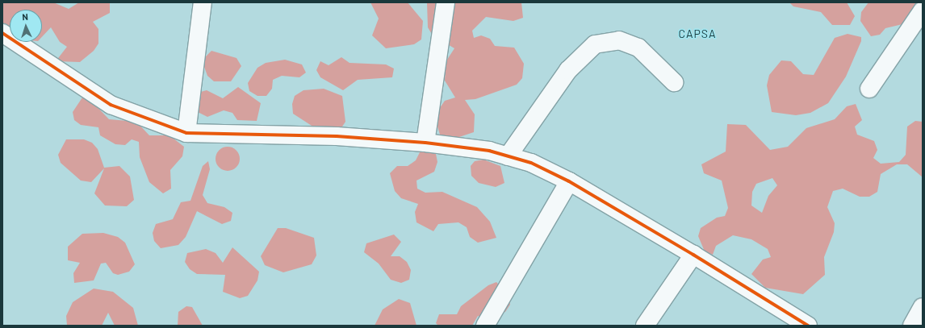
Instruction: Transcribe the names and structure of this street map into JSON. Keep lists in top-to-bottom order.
{
  "districts": ["CAPSA"],
  "north": "top"
}
